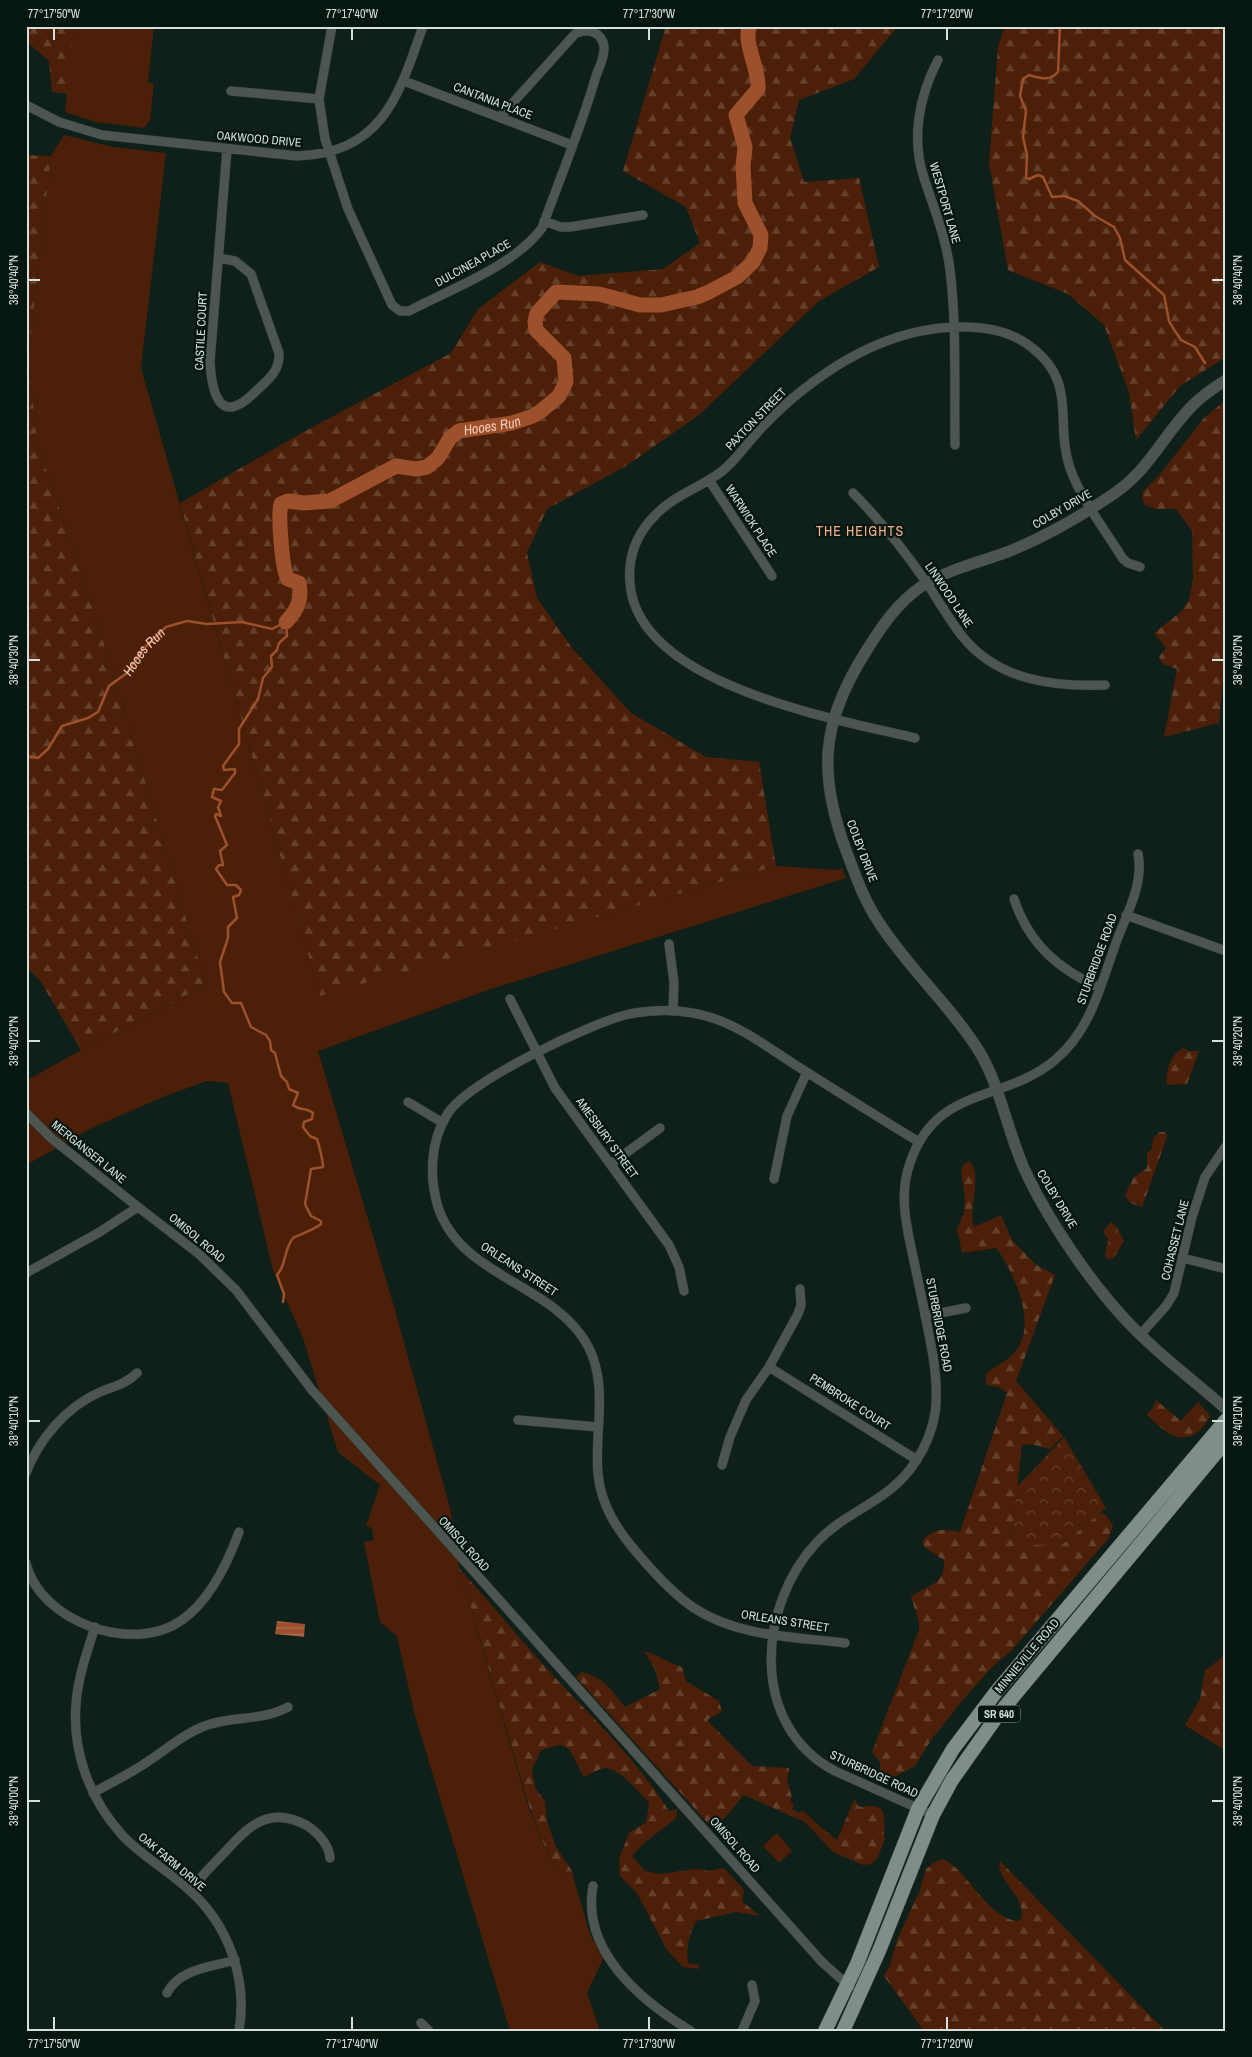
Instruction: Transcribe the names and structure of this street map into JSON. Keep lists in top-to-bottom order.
{
  "streets": {
    "main road": ["MINNIEVILLE ROAD", "SR 640"],
    "street": [
      "CANTANIA PLACE",
      "OAKWOOD DRIVE",
      "WESTPORT LANE",
      "DULCINEA PLACE",
      "CASTILE COURT",
      "PAXTON STREET",
      "COLBY DRIVE",
      "WARWICK PLACE",
      "LINWOOD LANE",
      "STURBRIDGE ROAD",
      "AMESBURY STREET",
      "MERGANSER LANE",
      "OMISOL ROAD",
      "COHASSET LANE",
      "ORLEANS STREET",
      "PEMBROKE COURT",
      "OAK FARM DRIVE"
    ]
  },
  "crossings": [
    ["CANTANIA PLACE", "OAKWOOD DRIVE"],
    ["CANTANIA PLACE", "DULCINEA PLACE"],
    ["OAKWOOD DRIVE", "DULCINEA PLACE"],
    ["OAKWOOD DRIVE", "CASTILE COURT"],
    ["WESTPORT LANE", "PAXTON STREET"],
    ["PAXTON STREET", "COLBY DRIVE"],
    ["PAXTON STREET", "WARWICK PLACE"],
    ["COLBY DRIVE", "LINWOOD LANE"],
    ["COLBY DRIVE", "STURBRIDGE ROAD"],
    ["COLBY DRIVE", "COHASSET LANE"],
    ["STURBRIDGE ROAD", "ORLEANS STREET"],
    ["STURBRIDGE ROAD", "PEMBROKE COURT"],
    ["STURBRIDGE ROAD", "MINNIEVILLE ROAD"],
    ["AMESBURY STREET", "ORLEANS STREET"],
    ["MERGANSER LANE", "OMISOL ROAD"],
    ["OMISOL ROAD", "MINNIEVILLE ROAD"]
  ],
  "districts": ["THE HEIGHTS"],
  "water": ["Hooes Run"],
  "coordinates": [
    "77°17'50\"W",
    "77°17'40\"W",
    "77°17'30\"W",
    "77°17'20\"W",
    "38°40'40\"N",
    "38°40'30\"N",
    "38°40'20\"N",
    "38°40'10\"N",
    "38°40'00\"N"
  ]
}
